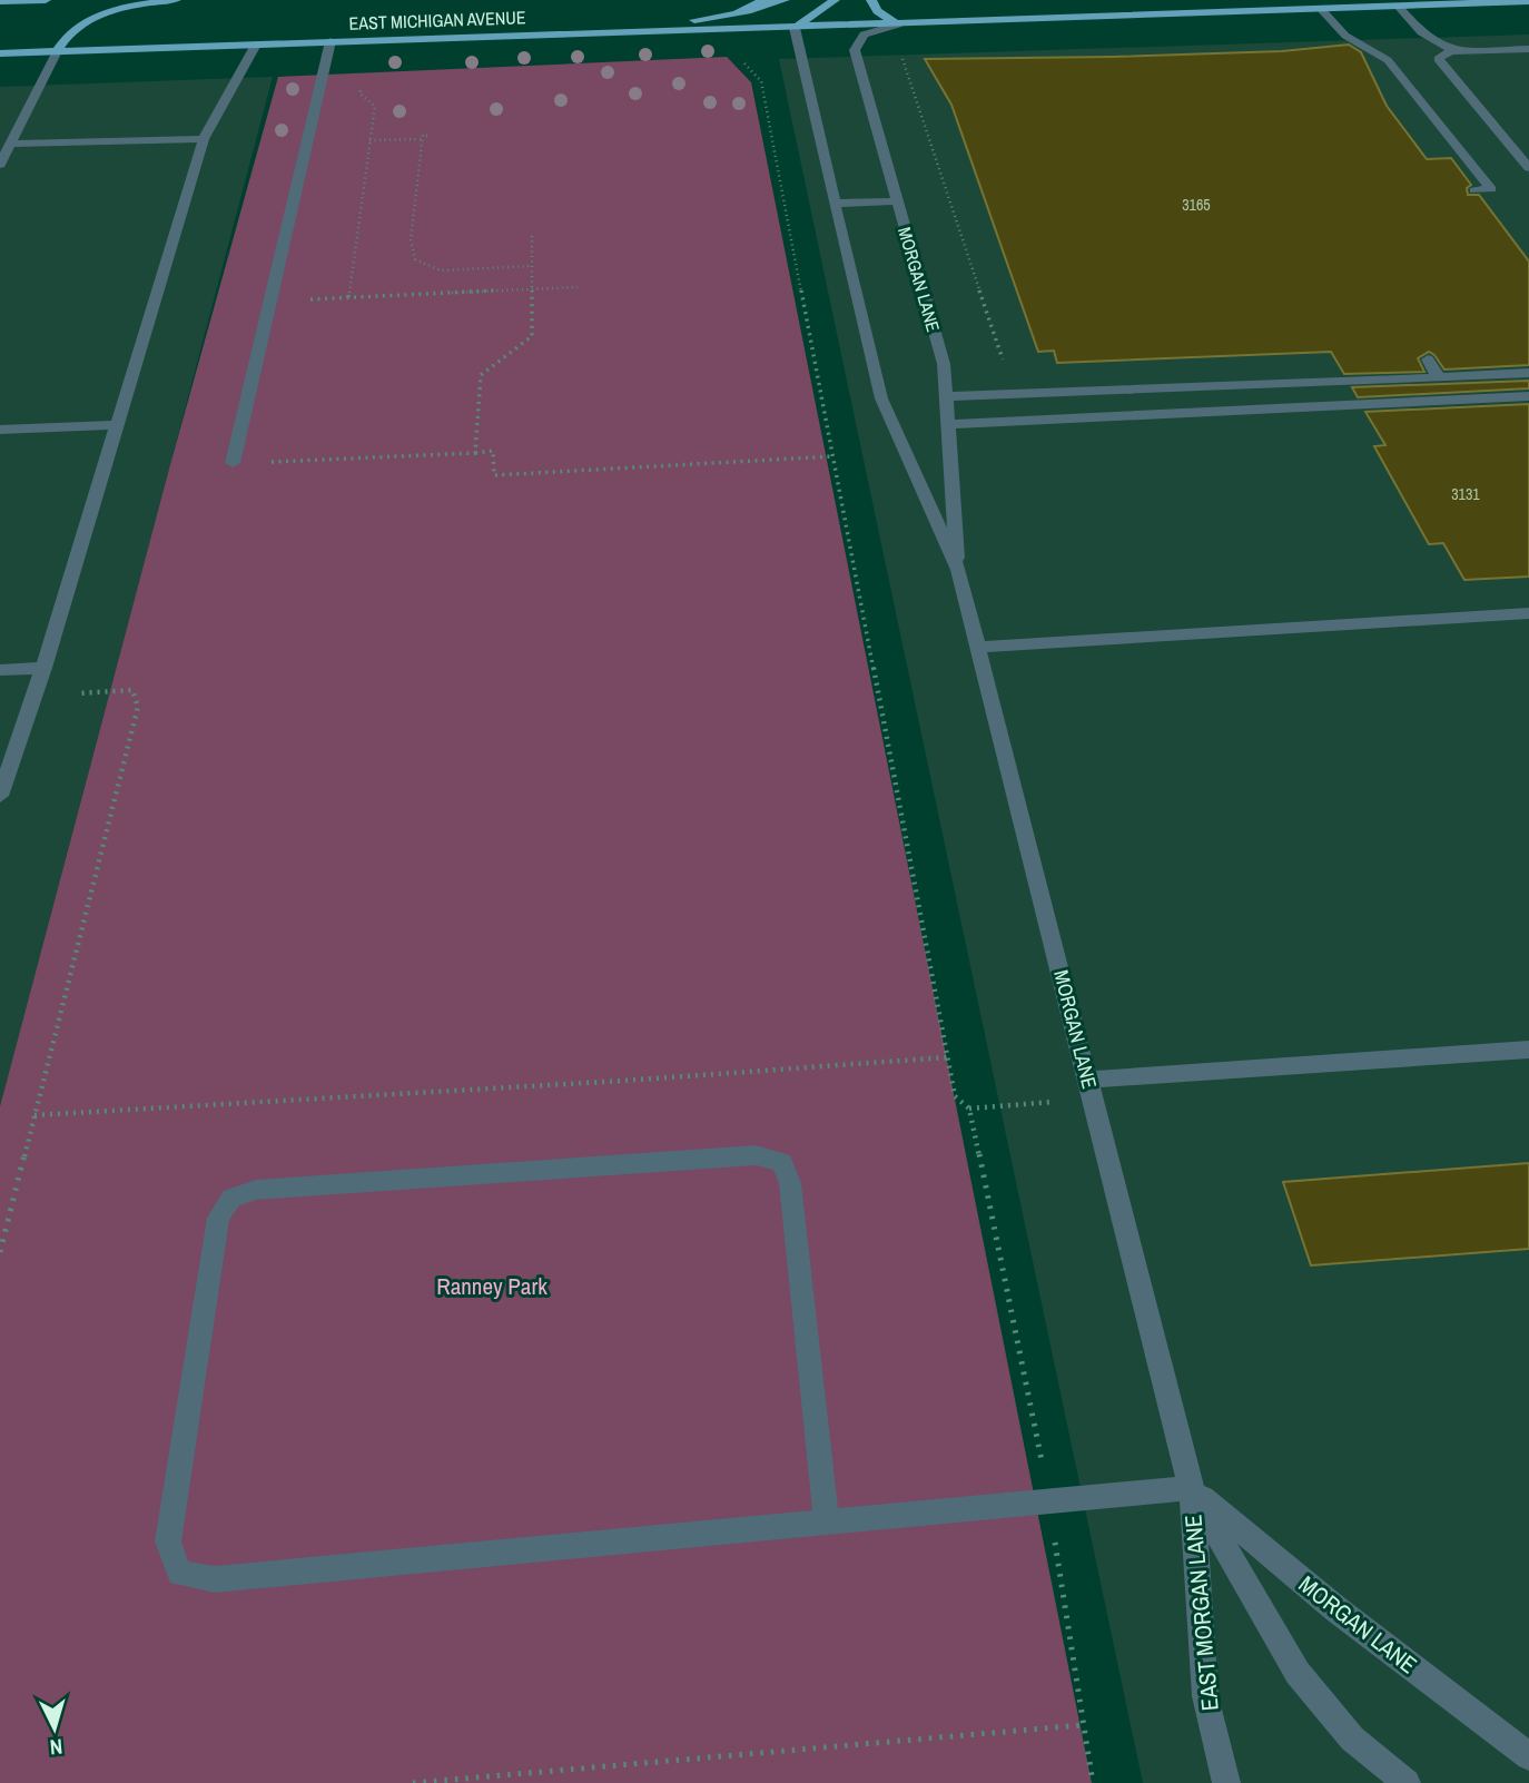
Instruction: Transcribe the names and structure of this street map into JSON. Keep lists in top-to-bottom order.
{
  "streets": {
    "main road": ["EAST MICHIGAN AVENUE"],
    "lane": ["MORGAN LANE", "EAST MORGAN LANE"]
  },
  "crossings": [
    ["EAST MICHIGAN AVENUE", "MORGAN LANE"],
    ["MORGAN LANE", "EAST MORGAN LANE"]
  ],
  "parks": ["Ranney Park"],
  "house_numbers": ["3165", "3131"],
  "north": "bottom"
}
